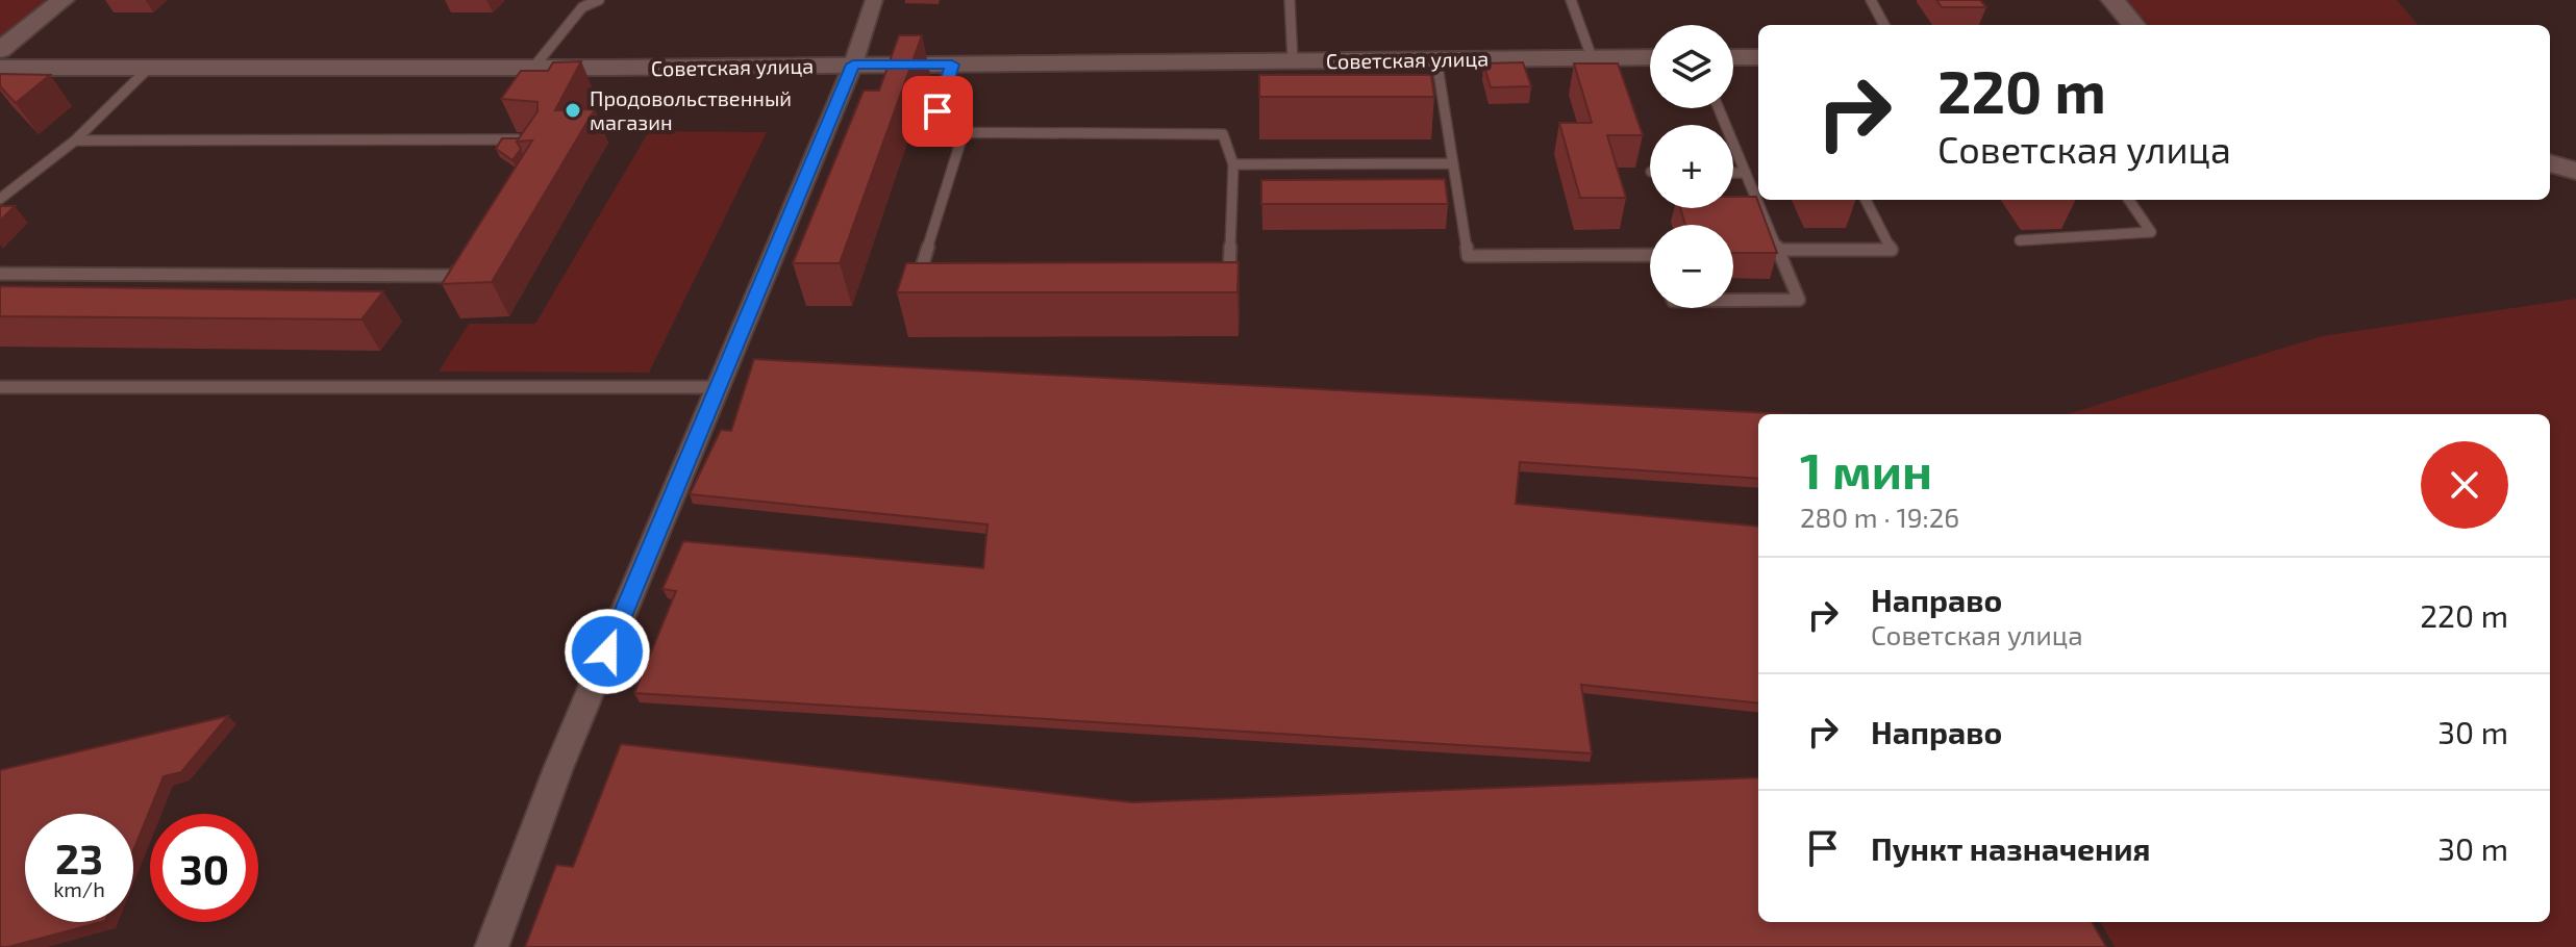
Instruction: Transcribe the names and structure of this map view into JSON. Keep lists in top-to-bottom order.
{
  "streets": {
    "street": ["Советская улица"]
  },
  "places": ["Продовольственный магазин"],
  "page": {
    "map_buttons": ["+", "−"],
    "turn": ["220 m", "Советская улица"],
    "heading": ["1 мин", "280 m · 19:26"],
    "list": [
      {
        "name": "Направо",
        "note": "Советская улица",
        "value": "220 m"
      },
      {
        "name": "Направо",
        "value": "30 m"
      },
      {
        "name": "Пункт назначения",
        "value": "30 m"
      }
    ],
    "speed": "23 km/h",
    "limit": "30"
  }
}
